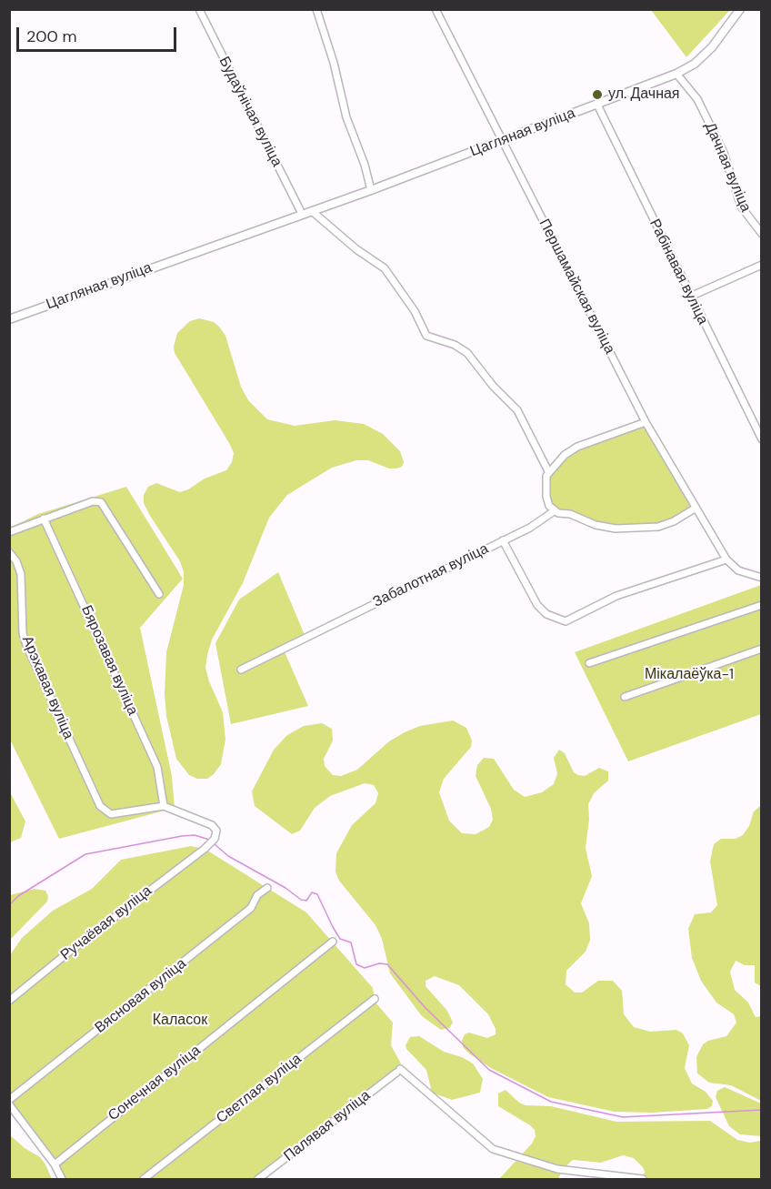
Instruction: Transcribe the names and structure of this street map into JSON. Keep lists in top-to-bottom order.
{
  "streets": {
    "street": [
      "Будаўнічая вуліца",
      "Цагляная вуліца",
      "Дачная вуліца",
      "Рабінавая вуліца",
      "Першамайская вуліца",
      "Забалотная вуліца",
      "Бярозавая вуліца",
      "Арэхавая вуліца",
      "Ручаёвая вуліца",
      "Вясновая вуліца",
      "Сонечная вуліца",
      "Светлая вуліца",
      "Палявая вуліца"
    ]
  },
  "crossings": [
    ["Будаўнічая вуліца", "Цагляная вуліца"],
    ["Цагляная вуліца", "Дачная вуліца"],
    ["Цагляная вуліца", "Рабінавая вуліца"],
    ["Цагляная вуліца", "Першамайская вуліца"],
    ["Бярозавая вуліца", "Арэхавая вуліца"],
    ["Бярозавая вуліца", "Ручаёвая вуліца"],
    ["Арэхавая вуліца", "Ручаёвая вуліца"]
  ],
  "parks": ["Мікалаёўка-1", "Каласок"],
  "places": ["ул. Дачная"],
  "scale_bar": "200 m"
}
